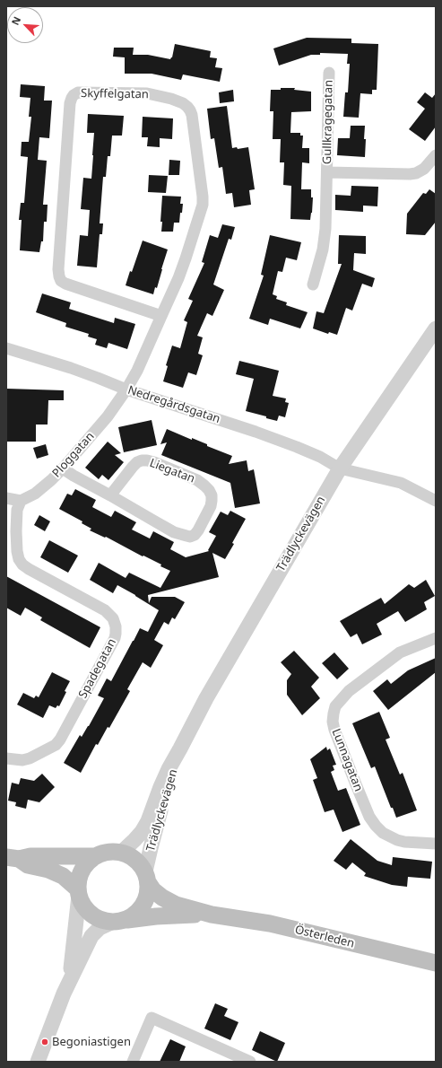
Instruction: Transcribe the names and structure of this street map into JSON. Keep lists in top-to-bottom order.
{
  "streets": {
    "main road": ["Trädlyckevägen", "Österleden"],
    "street": [
      "Skyffelgatan",
      "Gullkragegatan",
      "Nedregårdsgatan",
      "Ploggatan",
      "Liegatan",
      "Spadegatan",
      "Lunnagatan"
    ]
  },
  "crossings": [
    ["Skyffelgatan", "Nedregårdsgatan"],
    ["Skyffelgatan", "Ploggatan"],
    ["Nedregårdsgatan", "Ploggatan"],
    ["Nedregårdsgatan", "Trädlyckevägen"],
    ["Ploggatan", "Liegatan"],
    ["Ploggatan", "Spadegatan"],
    ["Trädlyckevägen", "Österleden"]
  ],
  "places": ["Begoniastigen"],
  "north": "top left"
}
